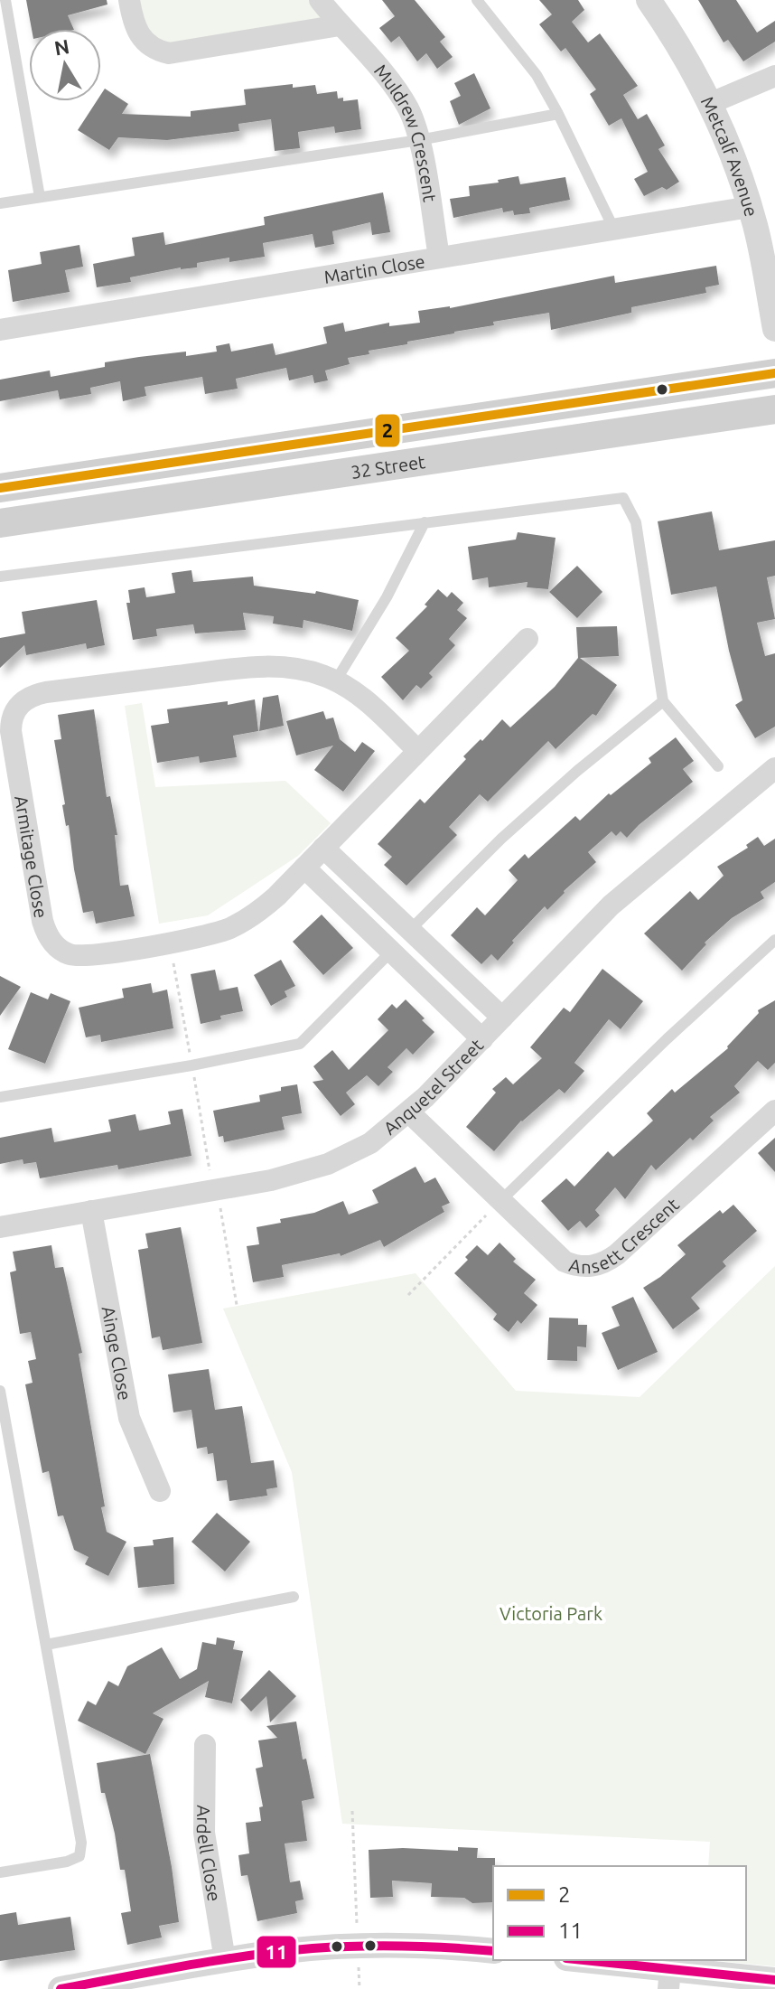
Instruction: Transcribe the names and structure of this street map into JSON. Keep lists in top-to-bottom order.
{
  "streets": {
    "main road": ["32 Street"],
    "street": [
      "Muldrew Crescent",
      "Metcalf Avenue",
      "Martin Close",
      "Armitage Close",
      "Anquetel Street",
      "Ansett Crescent",
      "Ainge Close",
      "Ardell Close"
    ]
  },
  "crossings": [
    ["Muldrew Crescent", "Martin Close"],
    ["Metcalf Avenue", "Martin Close"],
    ["Anquetel Street", "Ansett Crescent"],
    ["Anquetel Street", "Ainge Close"]
  ],
  "parks": ["Victoria Park"],
  "lines": ["transit line 2", "transit line 11"],
  "legend": ["2", "11"],
  "north": "top"
}
